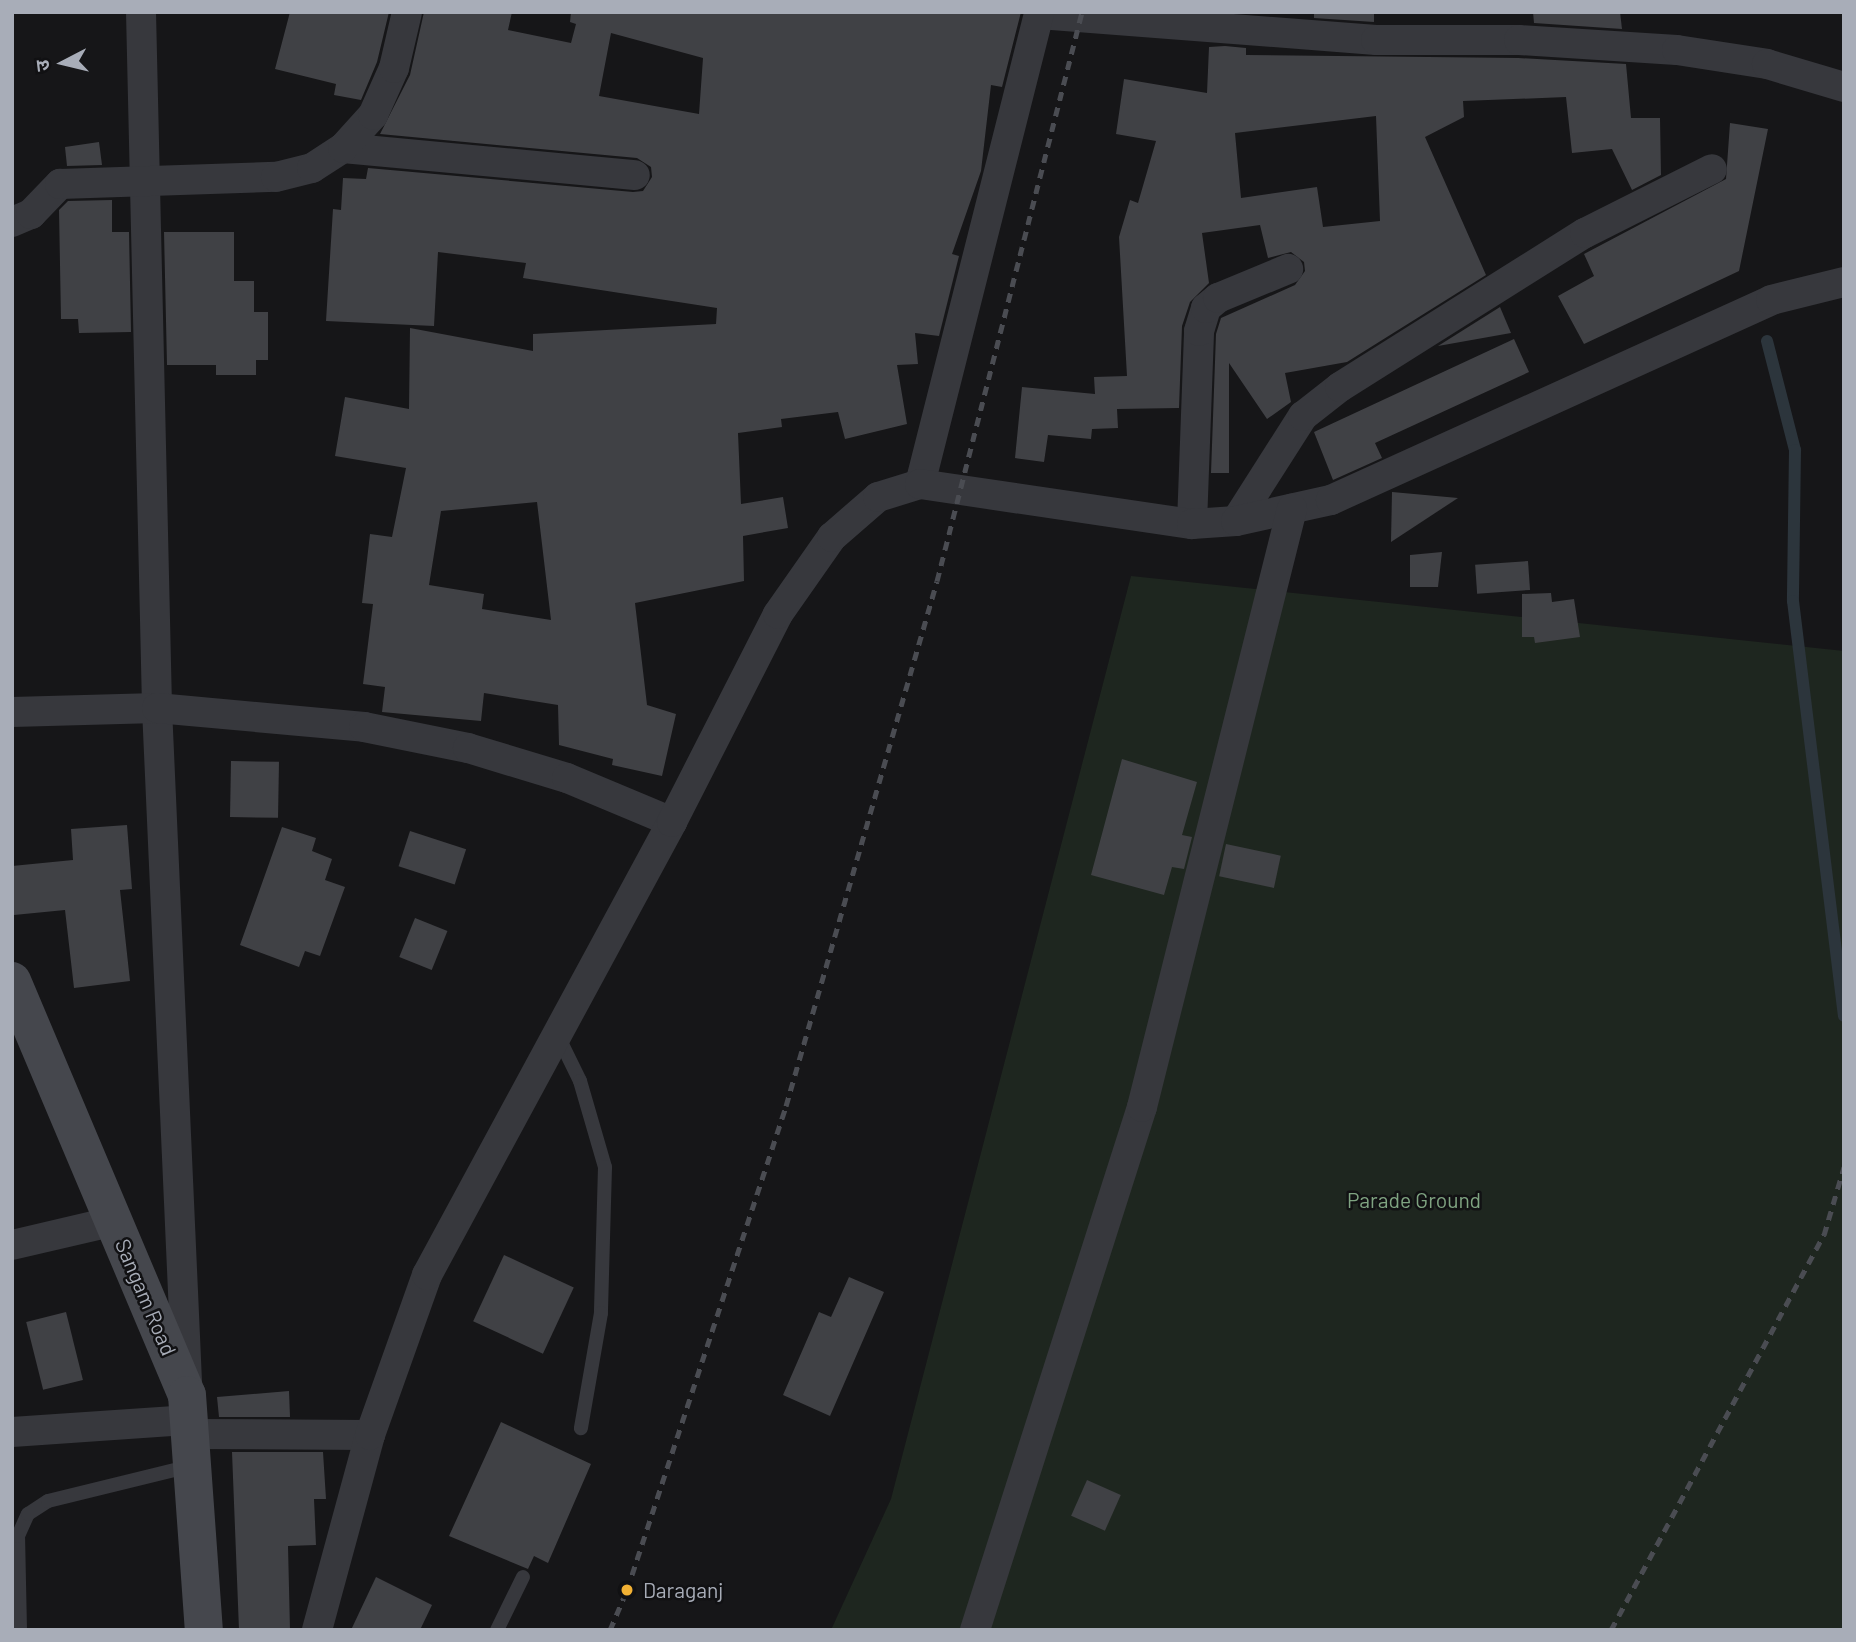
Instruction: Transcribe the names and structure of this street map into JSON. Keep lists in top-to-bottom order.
{
  "streets": {
    "main road": ["Sangam Road"]
  },
  "parks": ["Parade Ground"],
  "places": ["Daraganj"],
  "north": "left"
}
